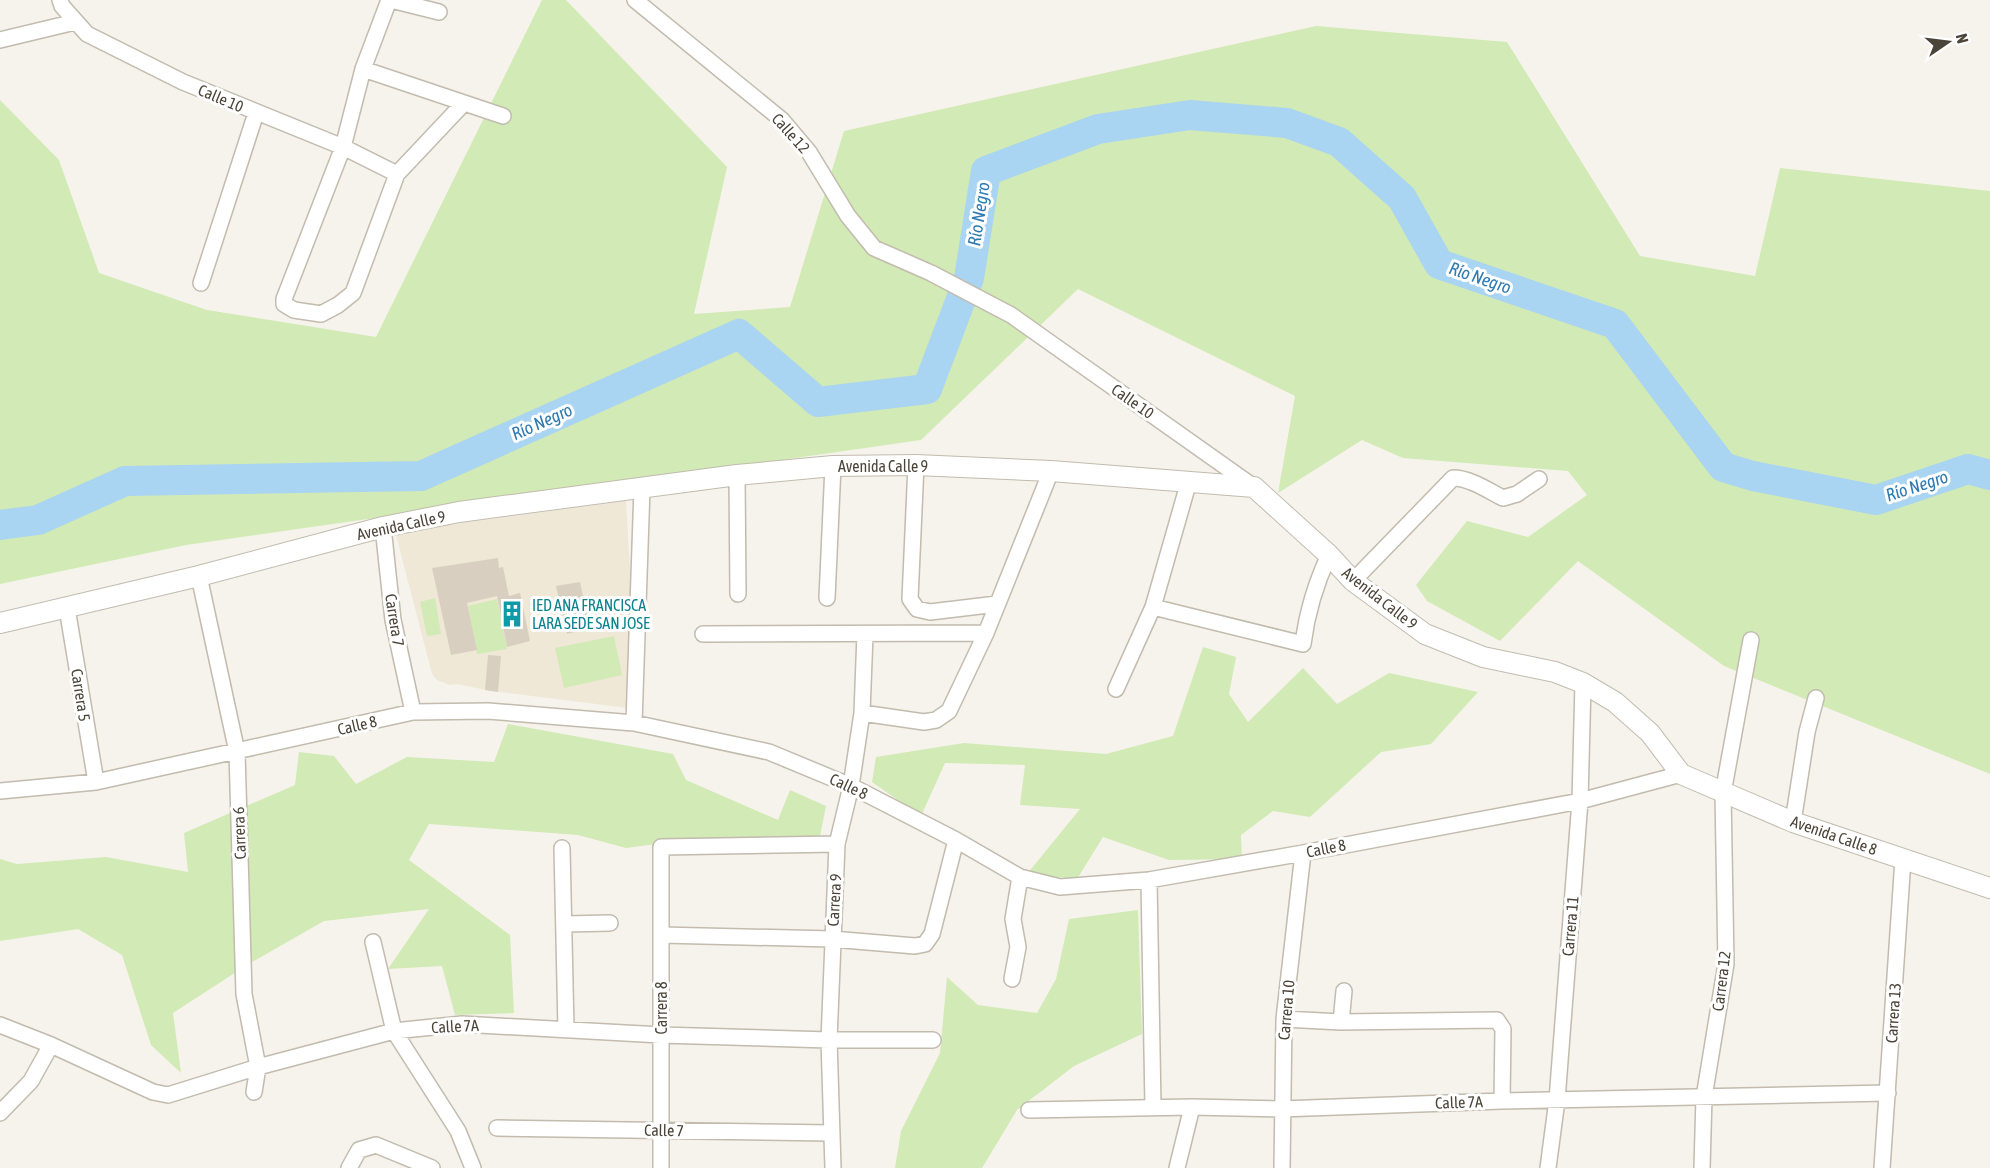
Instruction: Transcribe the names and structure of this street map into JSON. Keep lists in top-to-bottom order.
{
  "streets": {
    "street": [
      "Calle 10",
      "Calle 12",
      "Avenida Calle 9",
      "Carrera 7",
      "Carrera 5",
      "Calle 8",
      "Carrera 6",
      "Avenida Calle 8",
      "Carrera 9",
      "Carrera 11",
      "Carrera 12",
      "Carrera 8",
      "Carrera 10",
      "Carrera 13",
      "Calle 7A",
      "Calle 7"
    ]
  },
  "crossings": [
    ["Calle 10", "Calle 12"],
    ["Calle 10", "Avenida Calle 9"],
    ["Avenida Calle 9", "Carrera 7"],
    ["Avenida Calle 9", "Carrera 5"],
    ["Avenida Calle 9", "Calle 8"],
    ["Avenida Calle 9", "Carrera 6"],
    ["Avenida Calle 9", "Avenida Calle 8"],
    ["Avenida Calle 9", "Carrera 11"],
    ["Carrera 7", "Calle 8"],
    ["Carrera 5", "Calle 8"],
    ["Calle 8", "Carrera 6"],
    ["Calle 8", "Avenida Calle 8"],
    ["Calle 8", "Carrera 9"],
    ["Calle 8", "Carrera 11"],
    ["Calle 8", "Carrera 10"],
    ["Carrera 6", "Calle 7A"],
    ["Avenida Calle 8", "Carrera 12"],
    ["Avenida Calle 8", "Carrera 13"],
    ["Carrera 9", "Carrera 8"],
    ["Carrera 9", "Calle 7A"],
    ["Carrera 9", "Calle 7"],
    ["Carrera 11", "Calle 7A"],
    ["Carrera 12", "Calle 7A"],
    ["Carrera 8", "Calle 7A"],
    ["Carrera 8", "Calle 7"],
    ["Carrera 10", "Calle 7A"],
    ["Carrera 13", "Calle 7A"]
  ],
  "water": ["Río Negro"],
  "places": {
    "building": ["IED ANA FRANCISCA LARA SEDE SAN JOSE"]
  },
  "north": "right"
}
